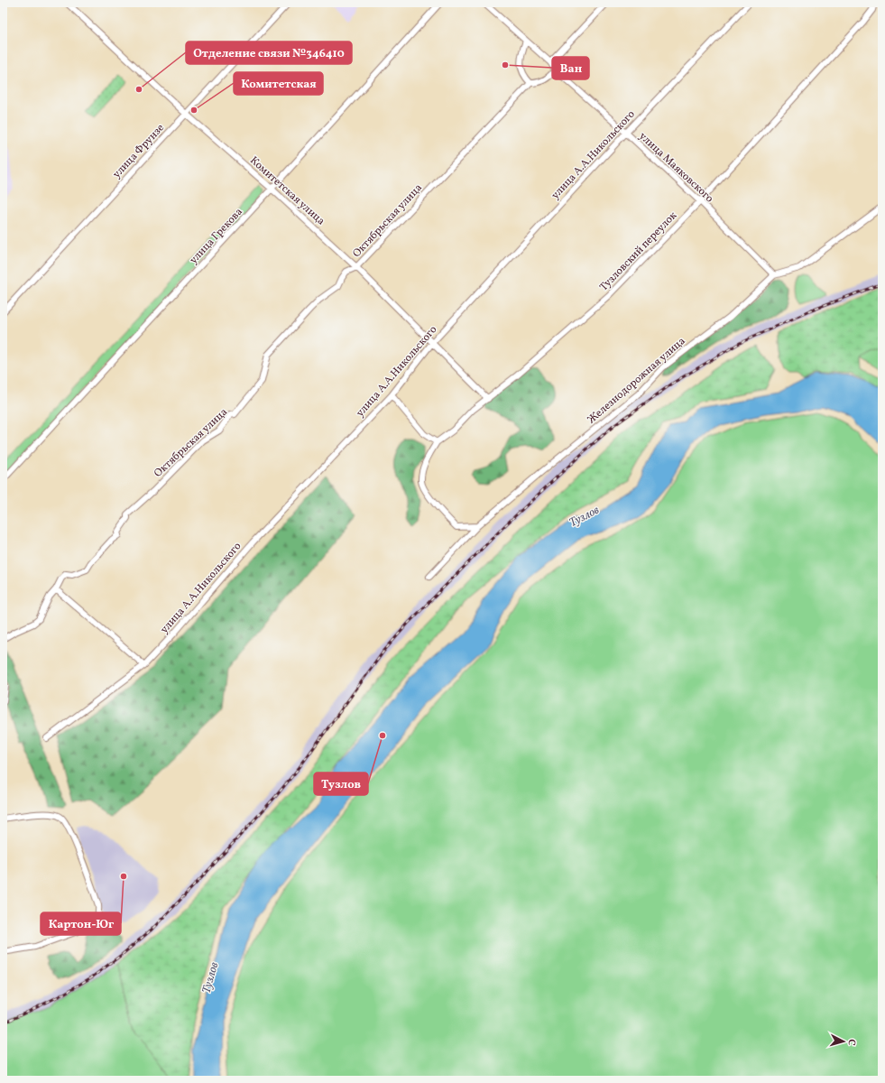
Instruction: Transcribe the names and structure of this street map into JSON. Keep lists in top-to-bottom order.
{
  "streets": {
    "street": [
      "улица Фрунзе",
      "улица А.А.Никольского",
      "улица Маяковского",
      "Комитетская улица",
      "Октябрьская улица",
      "улица Грекова",
      "Тузловский переулок",
      "Железнодорожная улица"
    ]
  },
  "crossings": [
    ["улица Фрунзе", "Комитетская улица"],
    ["улица А.А.Никольского", "улица Маяковского"],
    ["улица А.А.Никольского", "Комитетская улица"],
    ["улица Маяковского", "Тузловский переулок"],
    ["улица Маяковского", "Железнодорожная улица"],
    ["Комитетская улица", "Октябрьская улица"],
    ["Комитетская улица", "улица Грекова"],
    ["Комитетская улица", "Тузловский переулок"]
  ],
  "water": ["Тузлов"],
  "places": [
    "Ван",
    "Отделение связи №346410",
    "Комитетская",
    "Тузлов",
    "Картон-Юг"
  ],
  "north": "right"
}
